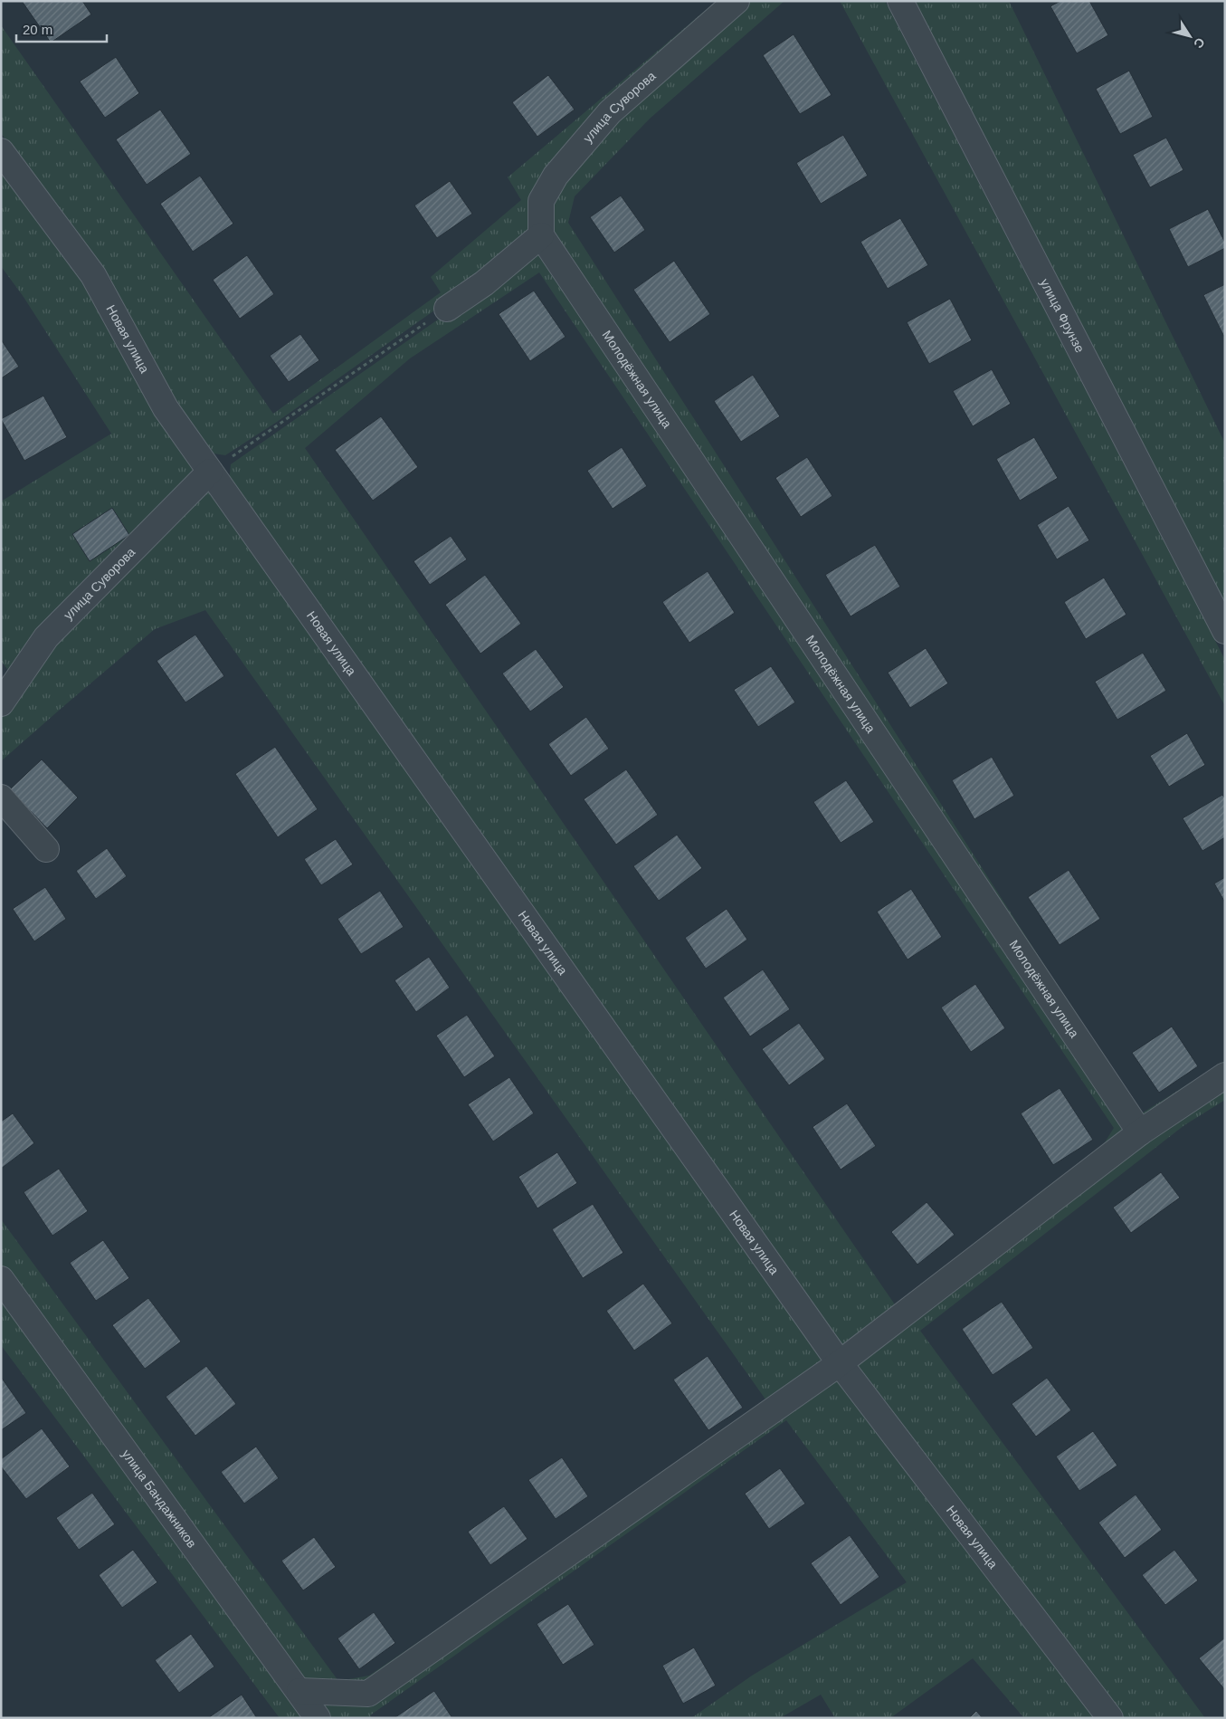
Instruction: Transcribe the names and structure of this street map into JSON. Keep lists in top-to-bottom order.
{
  "streets": {
    "street": [
      "улица Суворова",
      "улица Фрунзе",
      "Новая улица",
      "Молодёжная улица",
      "улица Бандажников"
    ]
  },
  "crossings": [
    ["улица Суворова", "Новая улица"],
    ["улица Суворова", "Молодёжная улица"]
  ],
  "scale_bar": "20 m",
  "north": "bottom right"
}
